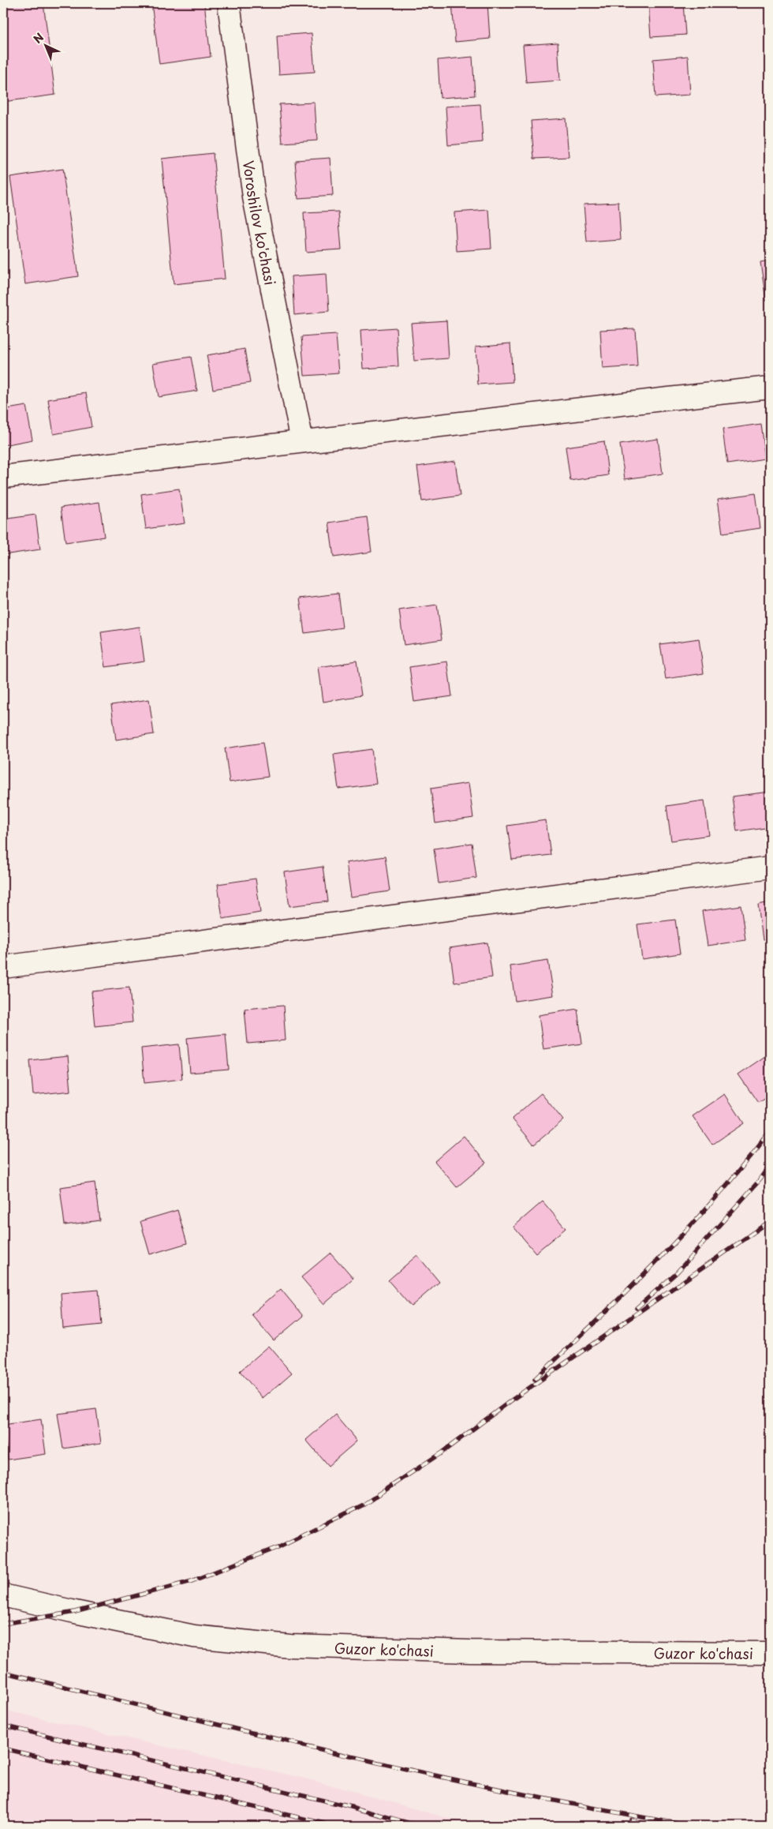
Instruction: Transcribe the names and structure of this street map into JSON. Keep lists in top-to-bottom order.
{
  "streets": {
    "street": ["Voroshilov ko'chasi", "Guzor ko'chasi"]
  },
  "north": "top left"
}
